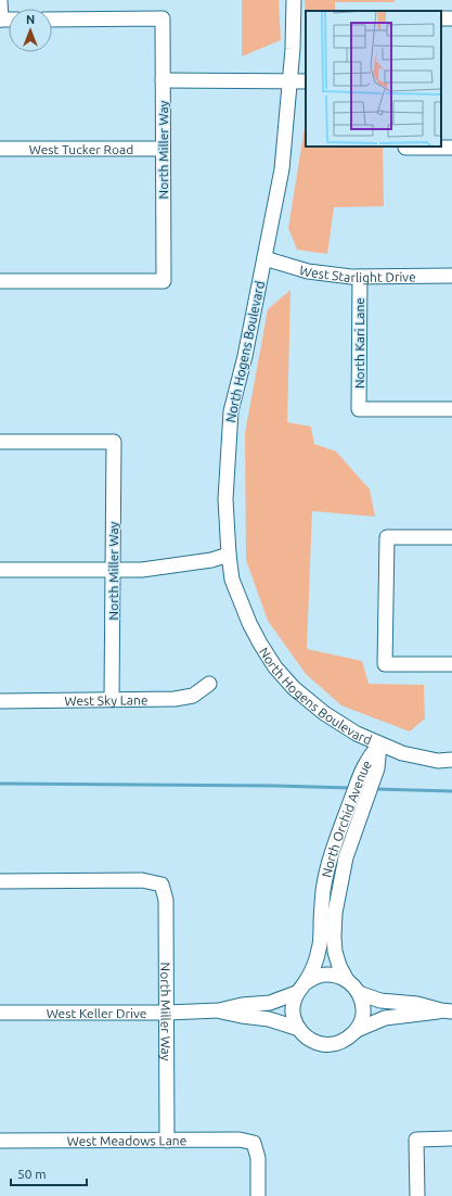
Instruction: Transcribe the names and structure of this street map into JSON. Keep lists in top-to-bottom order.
{
  "streets": {
    "street": [
      "West Tucker Road",
      "North Miller Way",
      "West Starlight Drive",
      "North Kari Lane",
      "North Hogens Boulevard",
      "West Sky Lane",
      "North Orchid Avenue",
      "West Keller Drive",
      "West Meadows Lane"
    ]
  },
  "crossings": [
    ["West Tucker Road", "North Miller Way"],
    ["North Miller Way", "West Sky Lane"],
    ["North Miller Way", "West Keller Drive"],
    ["North Miller Way", "West Meadows Lane"],
    ["West Starlight Drive", "North Kari Lane"],
    ["West Starlight Drive", "North Hogens Boulevard"],
    ["North Hogens Boulevard", "North Orchid Avenue"],
    ["North Orchid Avenue", "West Keller Drive"]
  ],
  "scale_bar": "50 m",
  "north": "top"
}
